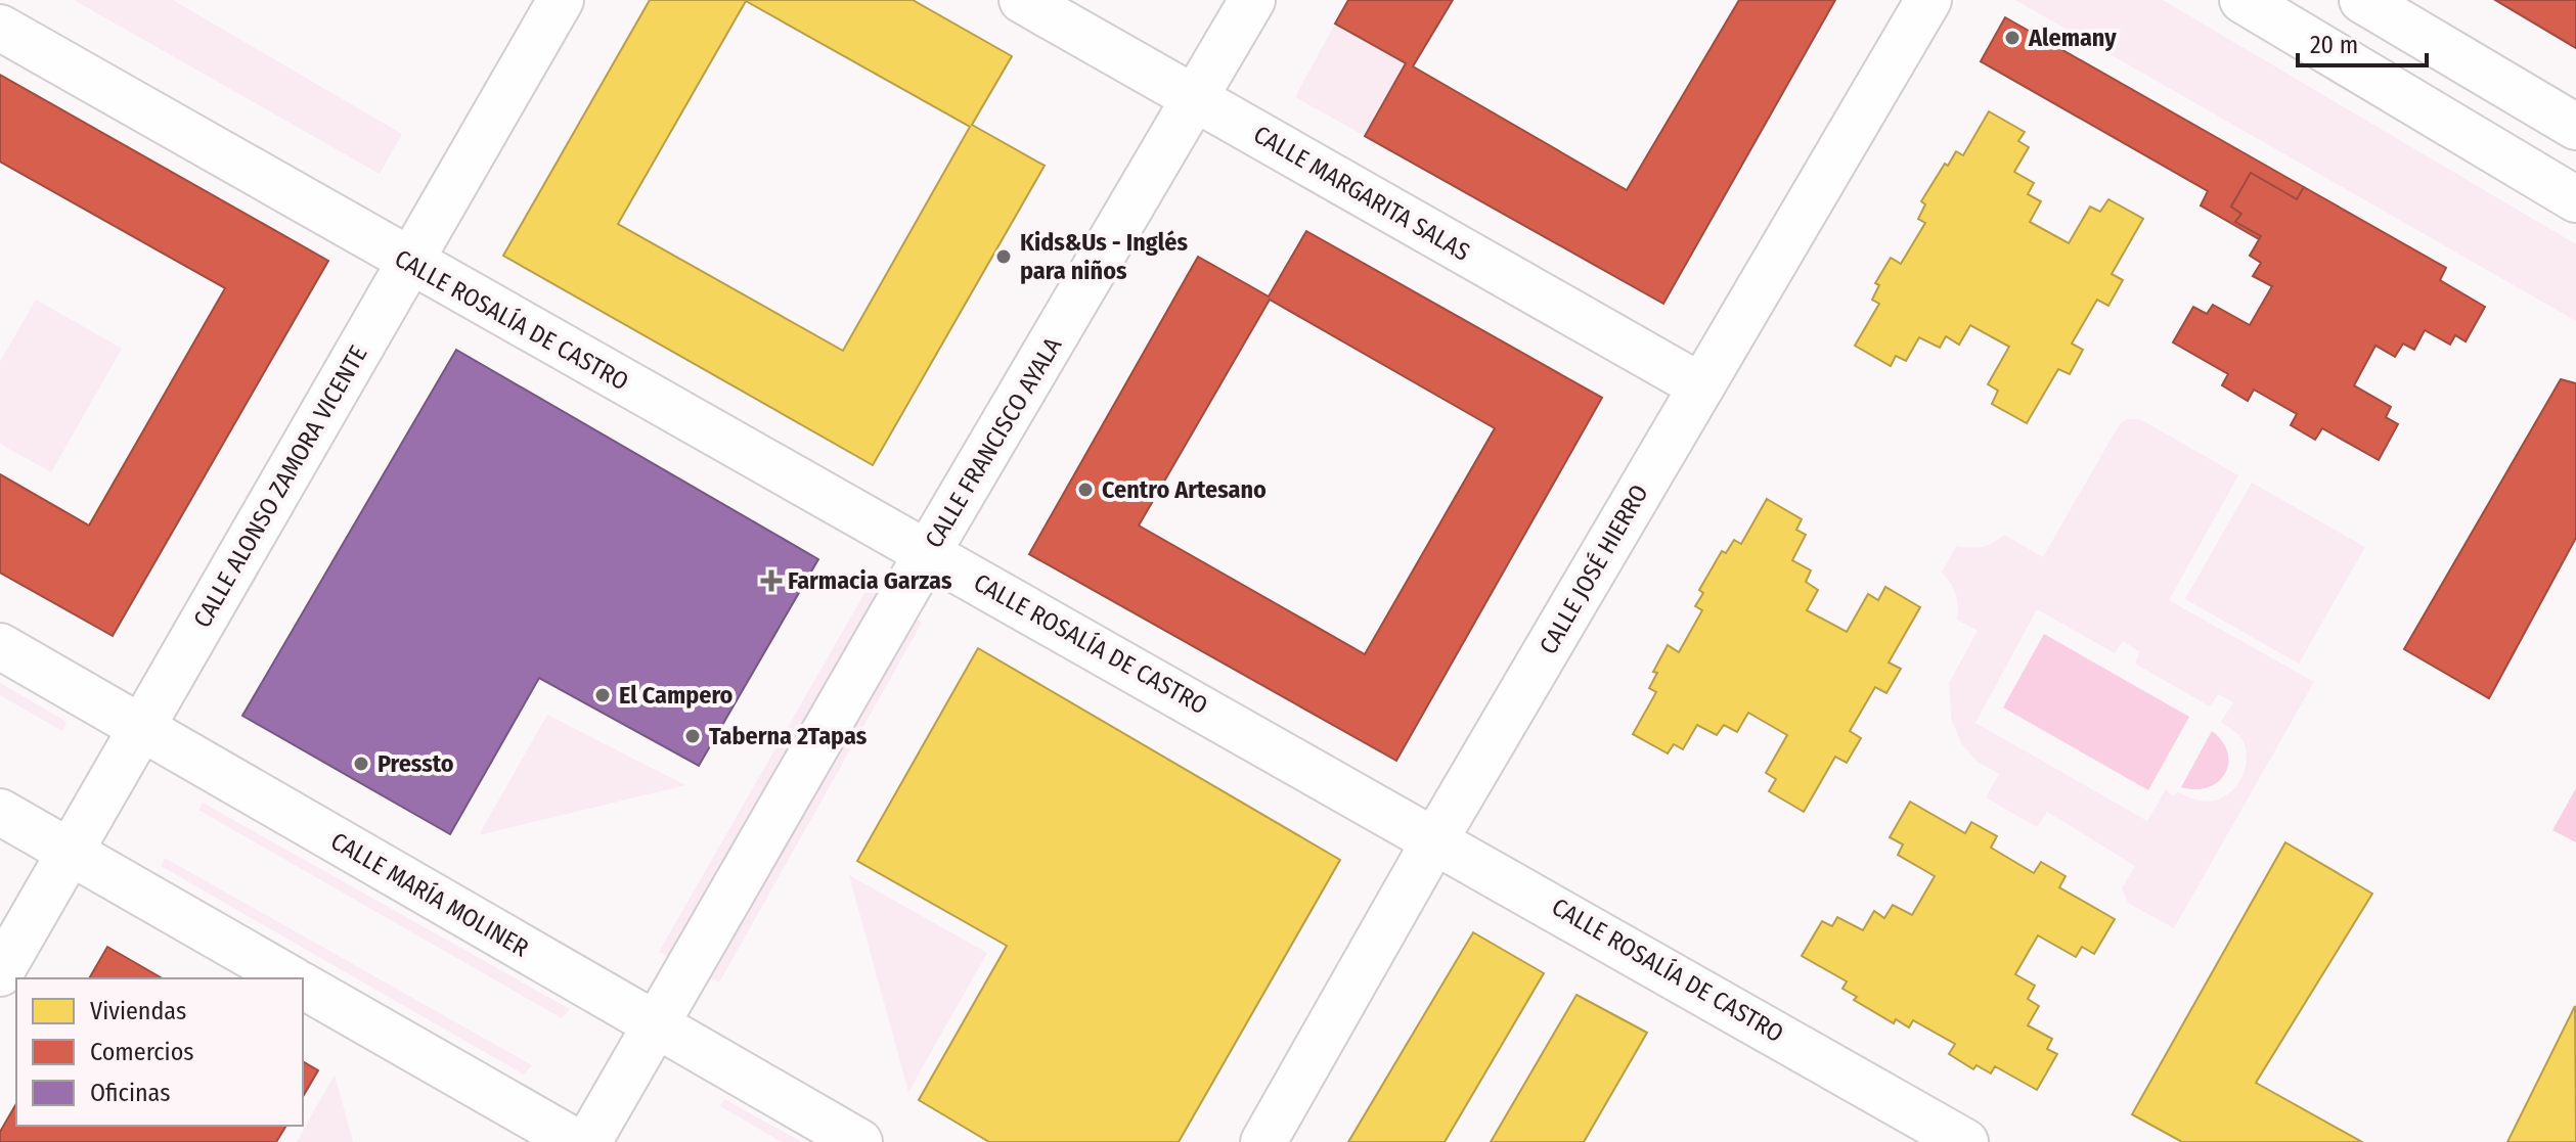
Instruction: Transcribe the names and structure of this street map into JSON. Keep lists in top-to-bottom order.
{
  "streets": {
    "street": [
      "CALLE MARGARITA SALAS",
      "CALLE ROSALÍA DE CASTRO",
      "CALLE FRANCISCO AYALA",
      "CALLE ALONSO ZAMORA VICENTE",
      "CALLE JOSÉ HIERRO",
      "CALLE MARÍA MOLINER"
    ]
  },
  "crossings": [
    ["CALLE MARGARITA SALAS", "CALLE FRANCISCO AYALA"],
    ["CALLE MARGARITA SALAS", "CALLE JOSÉ HIERRO"],
    ["CALLE ROSALÍA DE CASTRO", "CALLE FRANCISCO AYALA"],
    ["CALLE ROSALÍA DE CASTRO", "CALLE ALONSO ZAMORA VICENTE"],
    ["CALLE ROSALÍA DE CASTRO", "CALLE JOSÉ HIERRO"],
    ["CALLE FRANCISCO AYALA", "CALLE MARÍA MOLINER"],
    ["CALLE ALONSO ZAMORA VICENTE", "CALLE MARÍA MOLINER"]
  ],
  "places": {
    "other": [
      "Alemany",
      "Kids&Us - Inglés para niños",
      "Centro Artesano",
      "El Campero",
      "Taberna 2Tapas",
      "Pressto"
    ],
    "health": ["Farmacia Garzas"]
  },
  "legend": ["Viviendas", "Comercios", "Oficinas"],
  "scale_bar": "20 m"
}
